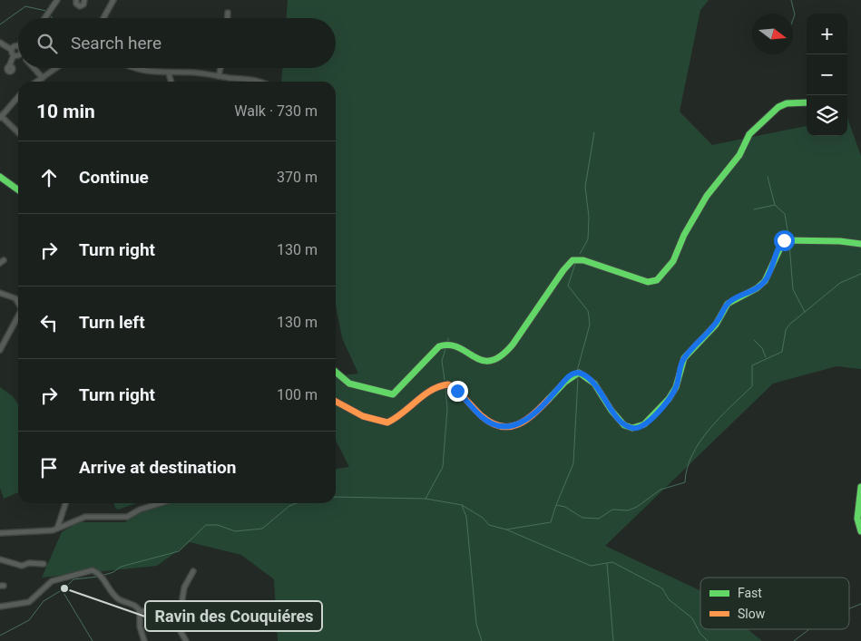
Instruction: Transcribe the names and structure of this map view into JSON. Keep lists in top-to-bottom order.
{
  "places": ["Ravin des Couquiéres"],
  "legend": ["Fast", "Slow"],
  "north": "right",
  "page": {
    "map_buttons": ["+", "−"],
    "search": "Search here",
    "heading": ["10 min", "Walk · 730 m"],
    "list": [
      ["Continue", "370 m"],
      ["Turn right", "130 m"],
      ["Turn left", "130 m"],
      ["Turn right", "100 m"],
      "Arrive at destination"
    ]
  }
}
